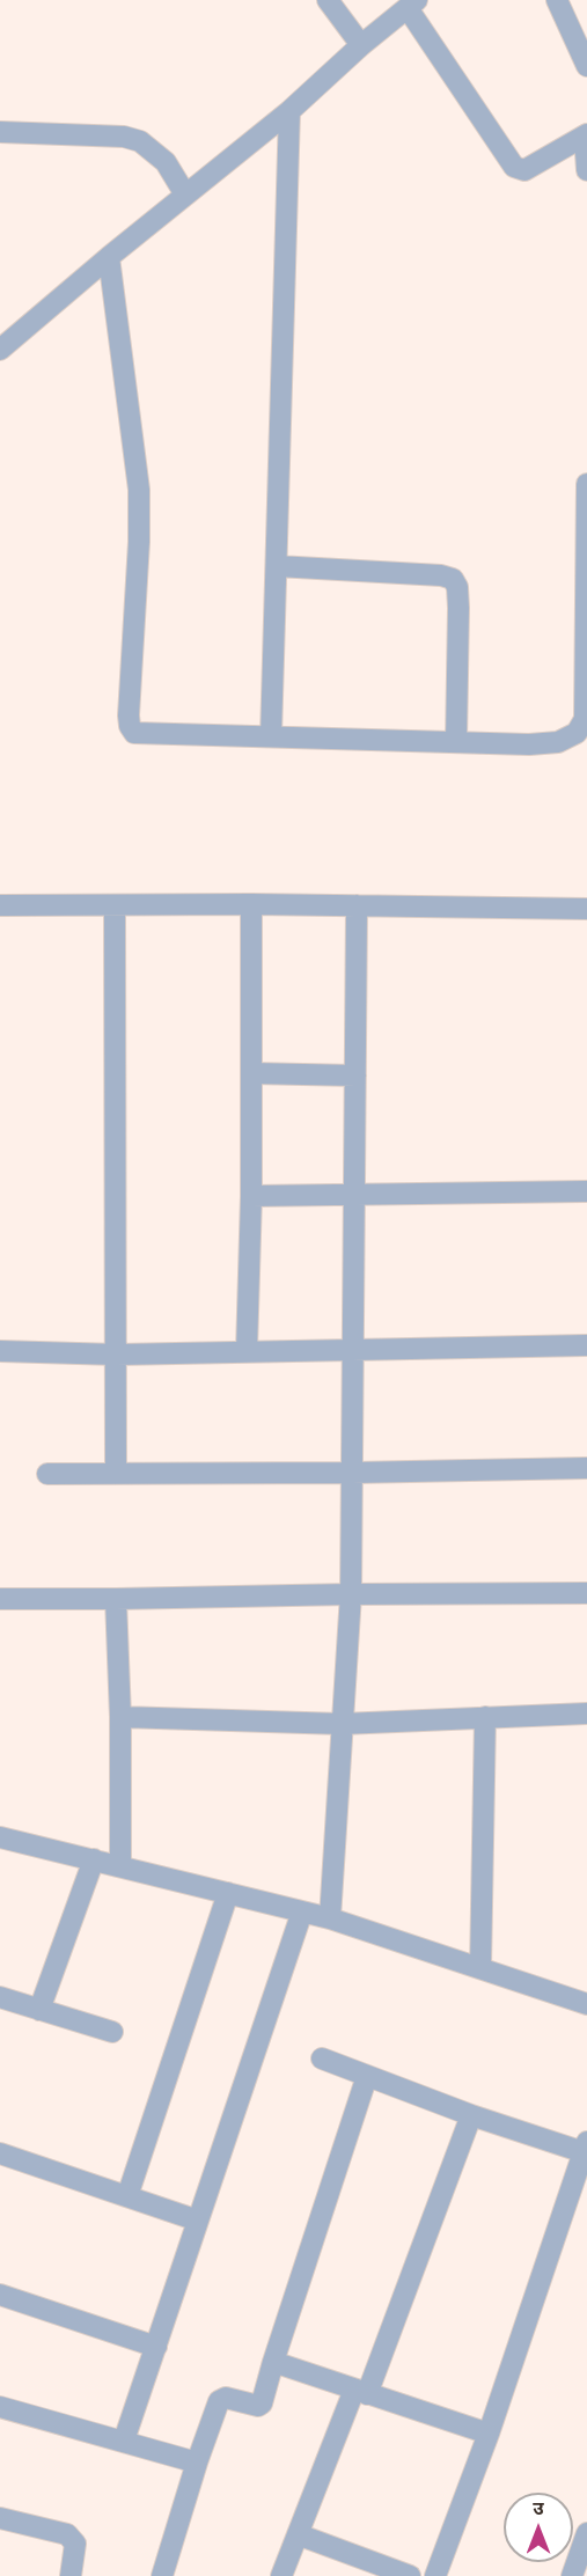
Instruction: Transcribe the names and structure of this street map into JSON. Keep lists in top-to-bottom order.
{
  "north": "top"
}
